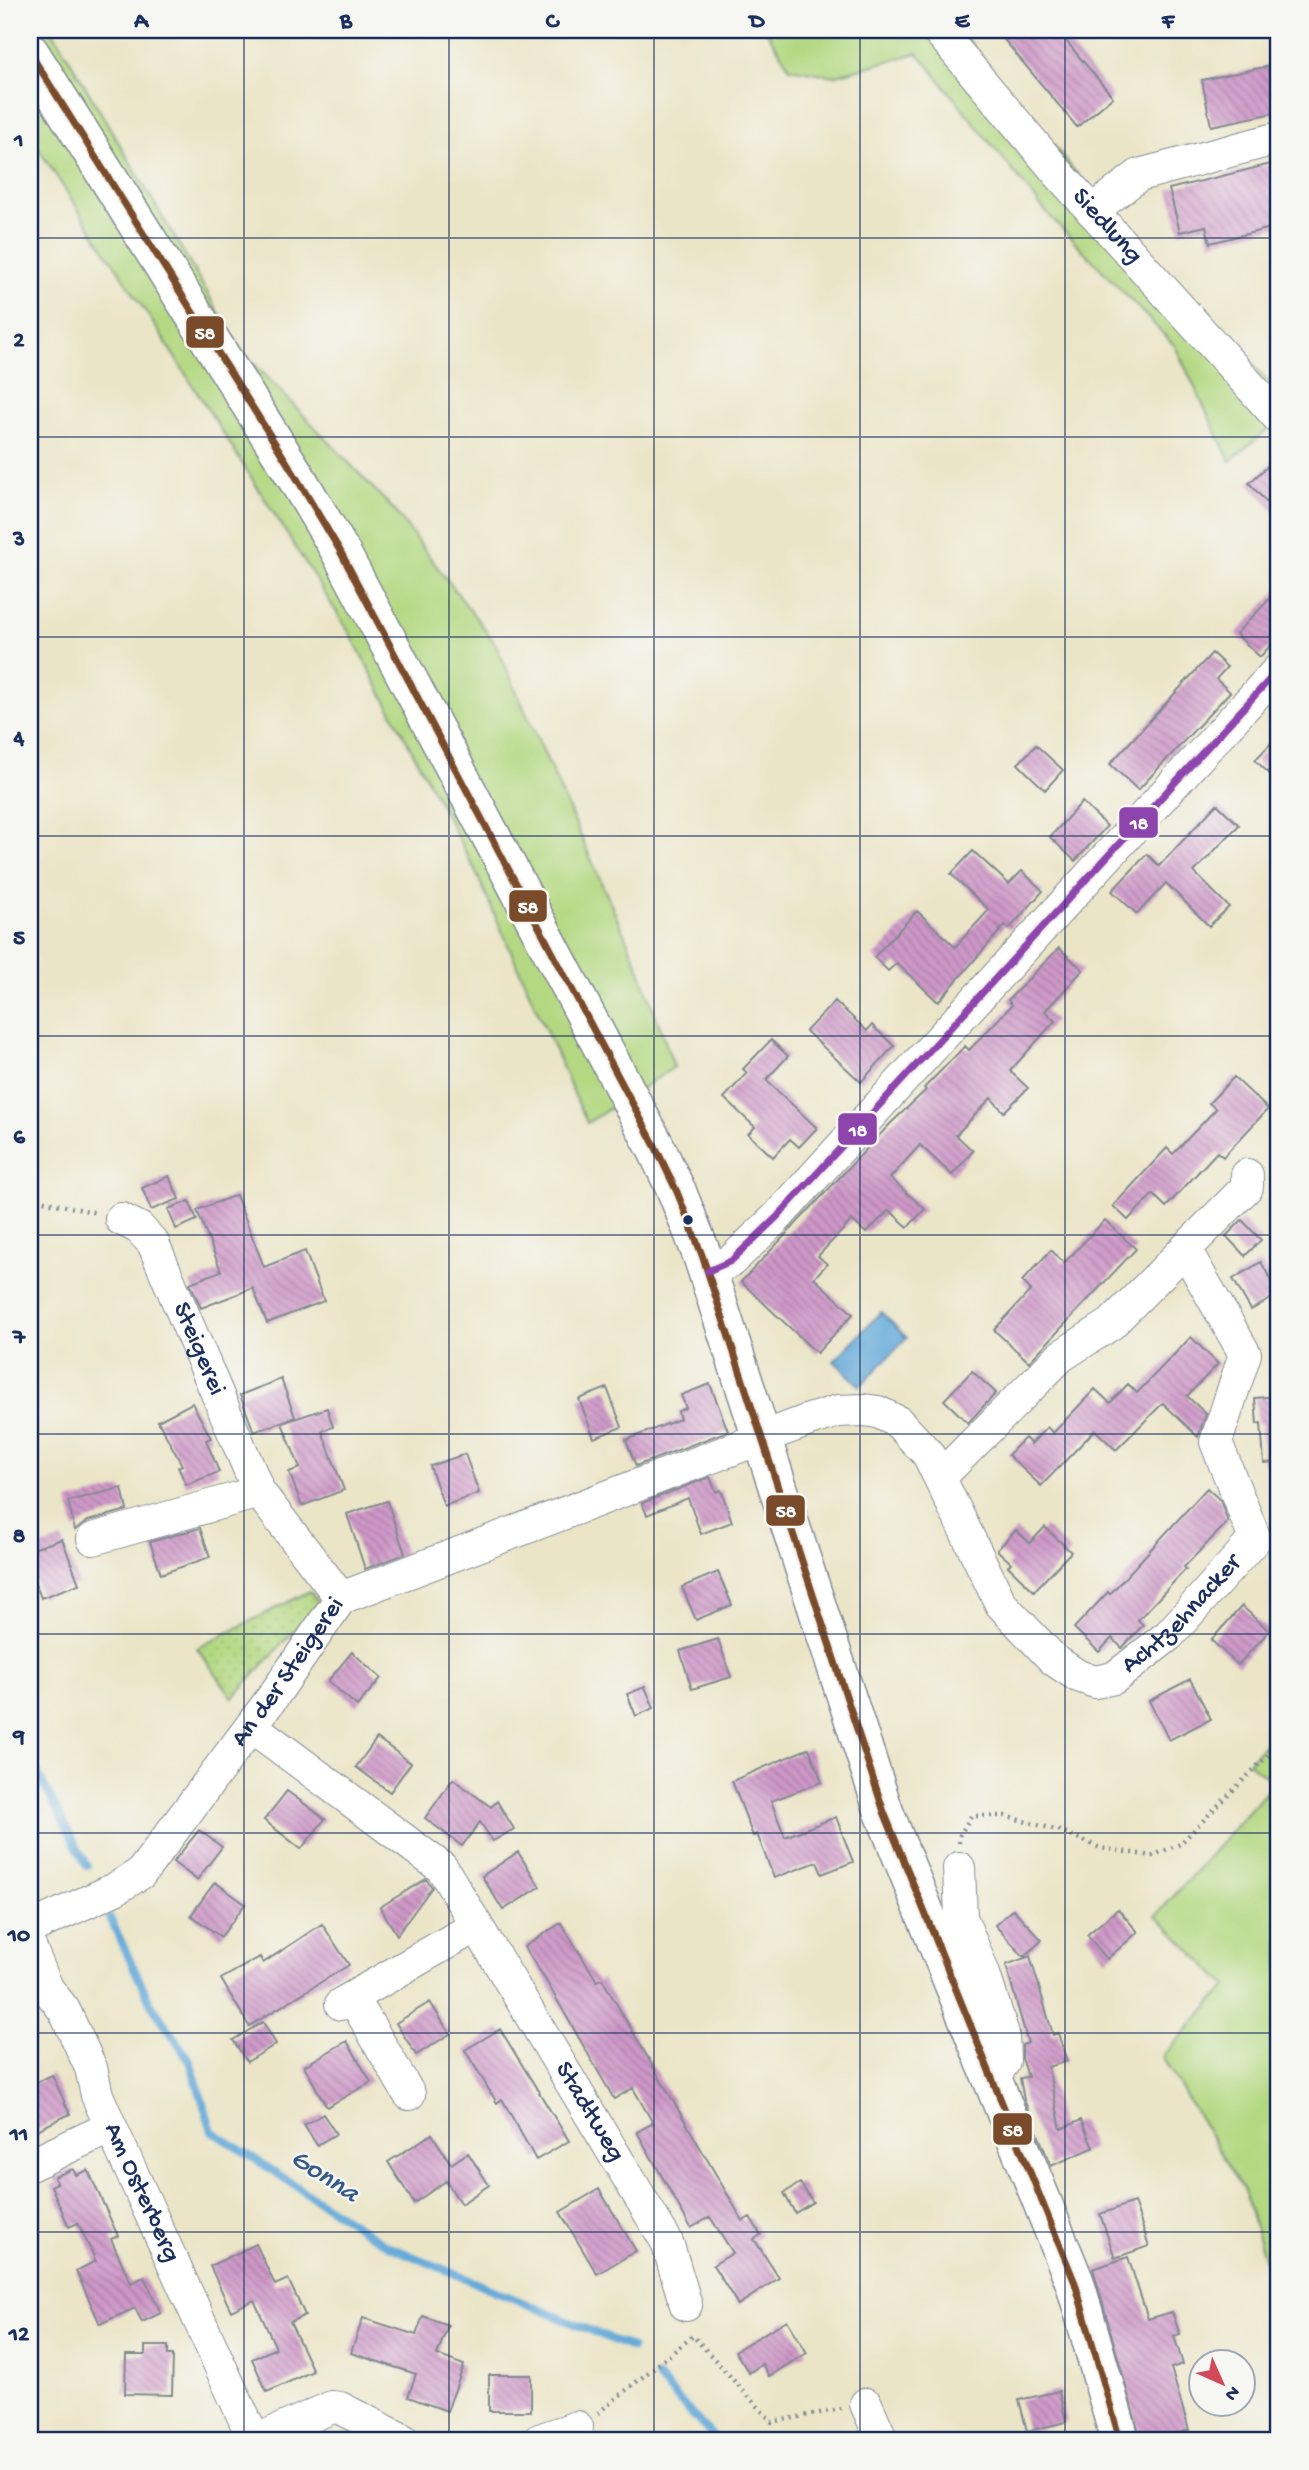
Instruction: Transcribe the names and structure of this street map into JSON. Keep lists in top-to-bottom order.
{
  "streets": {
    "street": [
      "Siedlung",
      "Steigerei",
      "Achtzehnacker",
      "An der Steigerei",
      "Stadtweg",
      "Am Osterberg"
    ]
  },
  "crossings": [
    ["Steigerei", "An der Steigerei"],
    ["Achtzehnacker", "An der Steigerei"],
    ["An der Steigerei", "Stadtweg"]
  ],
  "water": ["Gonna"],
  "lines": ["transit line 58", "transit line 18"],
  "north": "bottom right",
  "grid": {
    "columns": [
      "A",
      "B",
      "C",
      "D",
      "E",
      "F"
    ],
    "rows": [
      "1",
      "2",
      "3",
      "4",
      "5",
      "6",
      "7",
      "8",
      "9",
      "10",
      "11",
      "12"
    ]
  }
}
